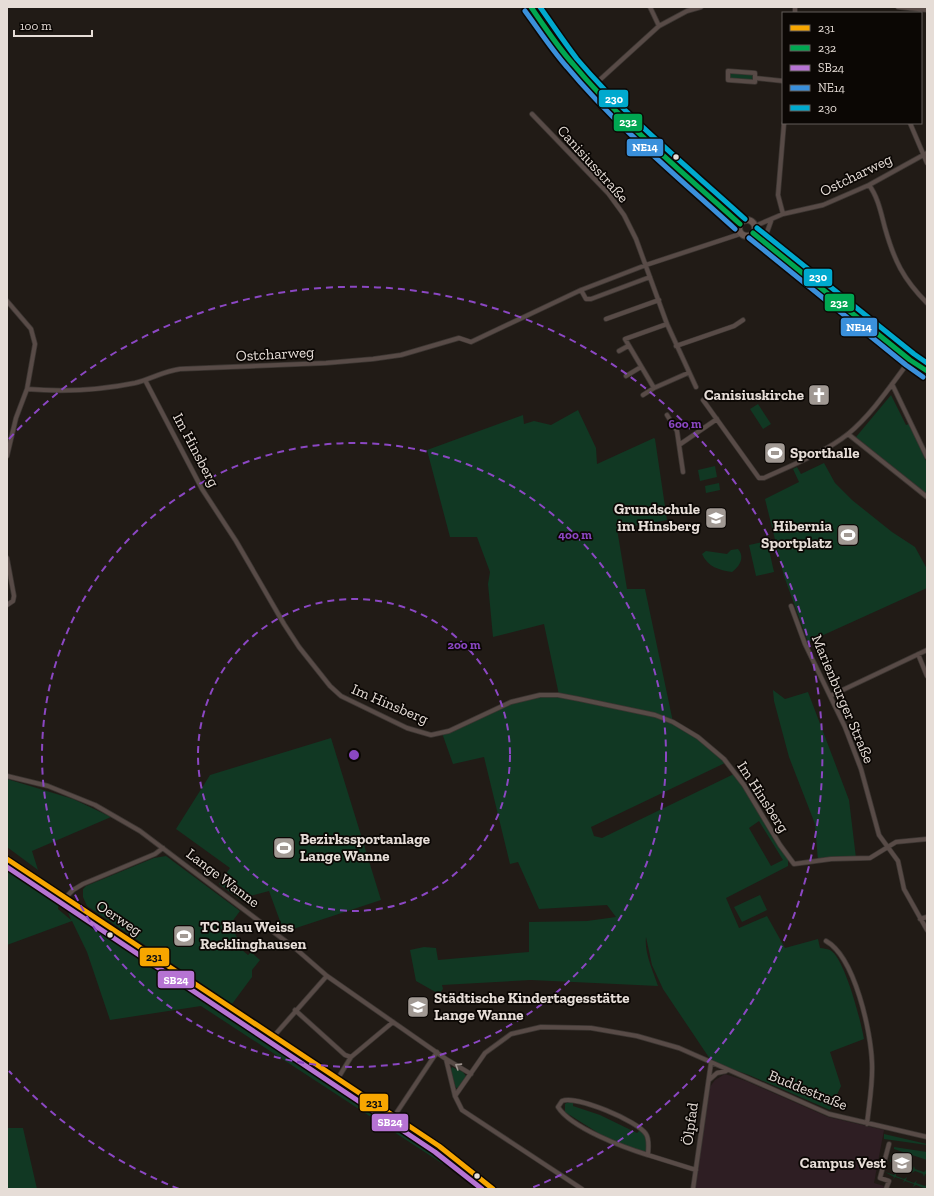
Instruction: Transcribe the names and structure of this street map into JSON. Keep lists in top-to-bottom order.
{
  "streets": {
    "main road": ["Oerweg"],
    "street": [
      "Canisiusstraße",
      "Ostcharweg",
      "Im Hinsberg",
      "Marienburger Straße",
      "Lange Wanne",
      "Buddestraße",
      "Ölpfad"
    ]
  },
  "crossings": [
    ["Canisiusstraße", "Ostcharweg"],
    ["Ostcharweg", "Im Hinsberg"],
    ["Im Hinsberg", "Marienburger Straße"],
    ["Lange Wanne", "Buddestraße"],
    ["Buddestraße", "Ölpfad"]
  ],
  "places": {
    "church": ["Canisiuskirche"],
    "sports": [
      "Sporthalle",
      "Hibernia Sportplatz",
      "Bezirkssportanlage Lange Wanne",
      "TC Blau Weiss Recklinghausen"
    ],
    "school or university": ["Grundschule im Hinsberg", "Städtische Kindertagesstätte Lange Wanne", "Campus Vest"]
  },
  "lines": [
    "transit line 232",
    "transit line 230",
    "transit line NE14",
    "transit line 231",
    "transit line SB24"
  ],
  "legend": [
    "231",
    "232",
    "SB24",
    "NE14",
    "230"
  ],
  "scale_bar": "100 m",
  "rings": ["600 m", "400 m", "200 m"]
}
